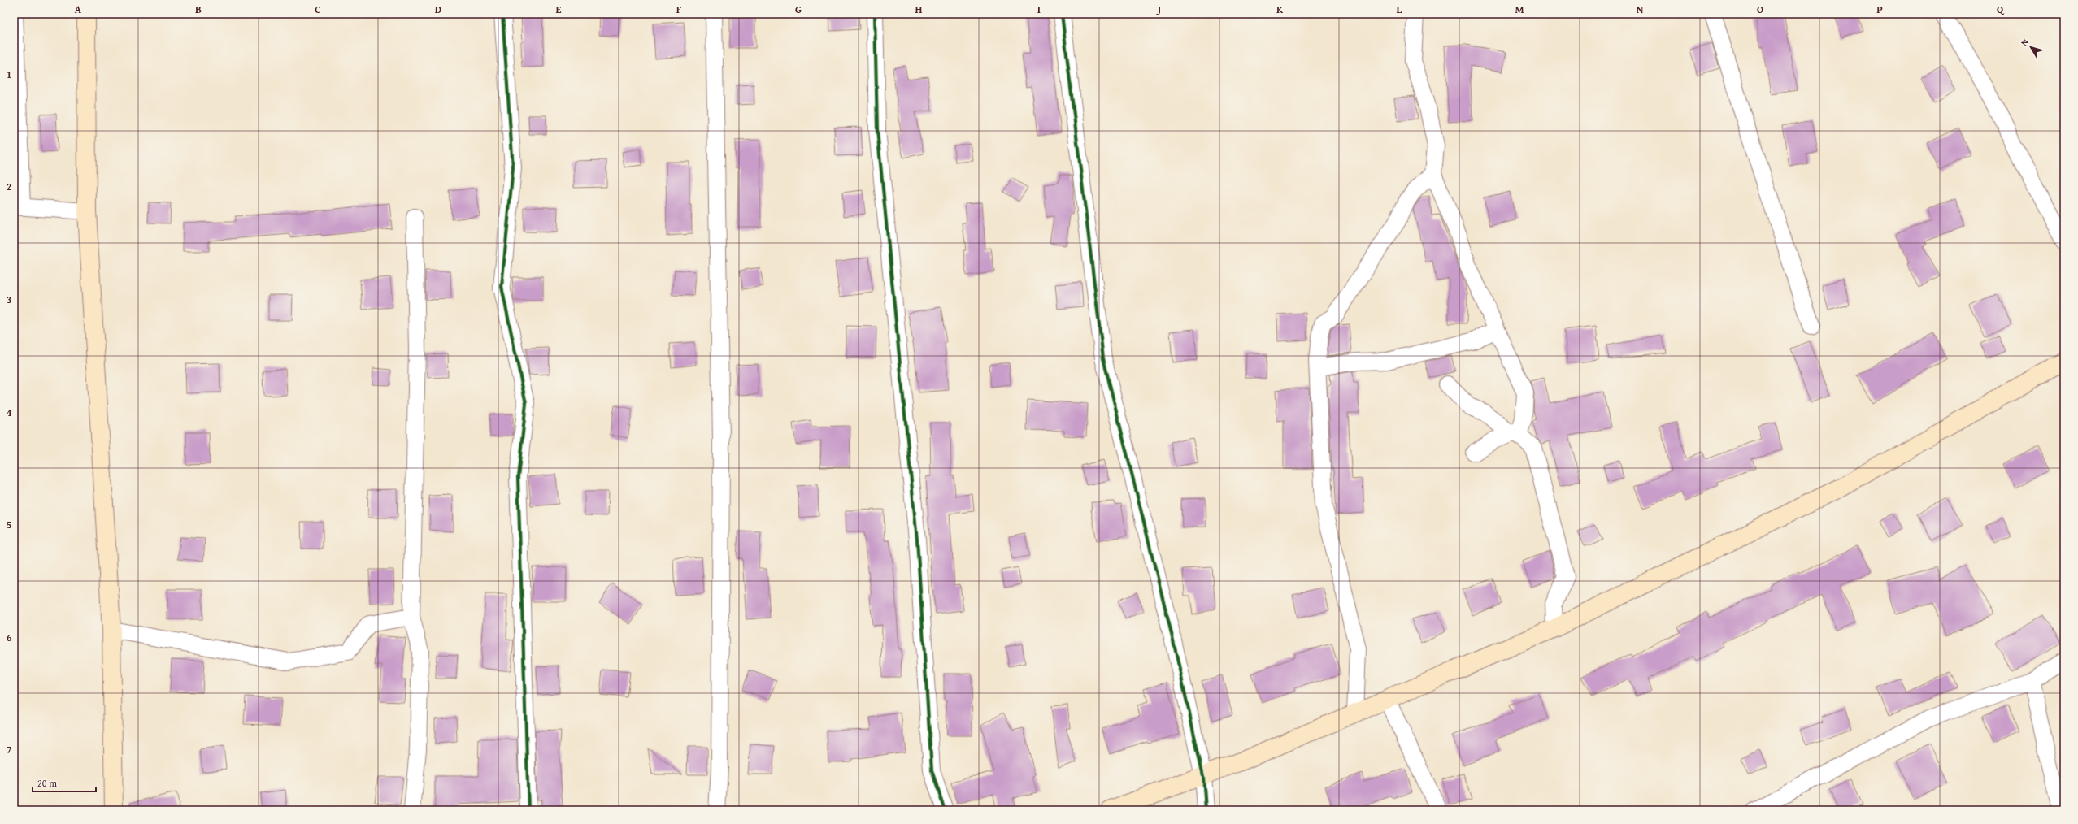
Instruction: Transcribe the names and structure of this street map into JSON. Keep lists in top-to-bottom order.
{
  "scale_bar": "20 m",
  "north": "top left",
  "grid": {
    "columns": [
      "A",
      "B",
      "C",
      "D",
      "E",
      "F",
      "G",
      "H",
      "I",
      "J",
      "K",
      "L",
      "M",
      "N",
      "O",
      "P",
      "Q"
    ],
    "rows": [
      "1",
      "2",
      "3",
      "4",
      "5",
      "6",
      "7"
    ]
  }
}
